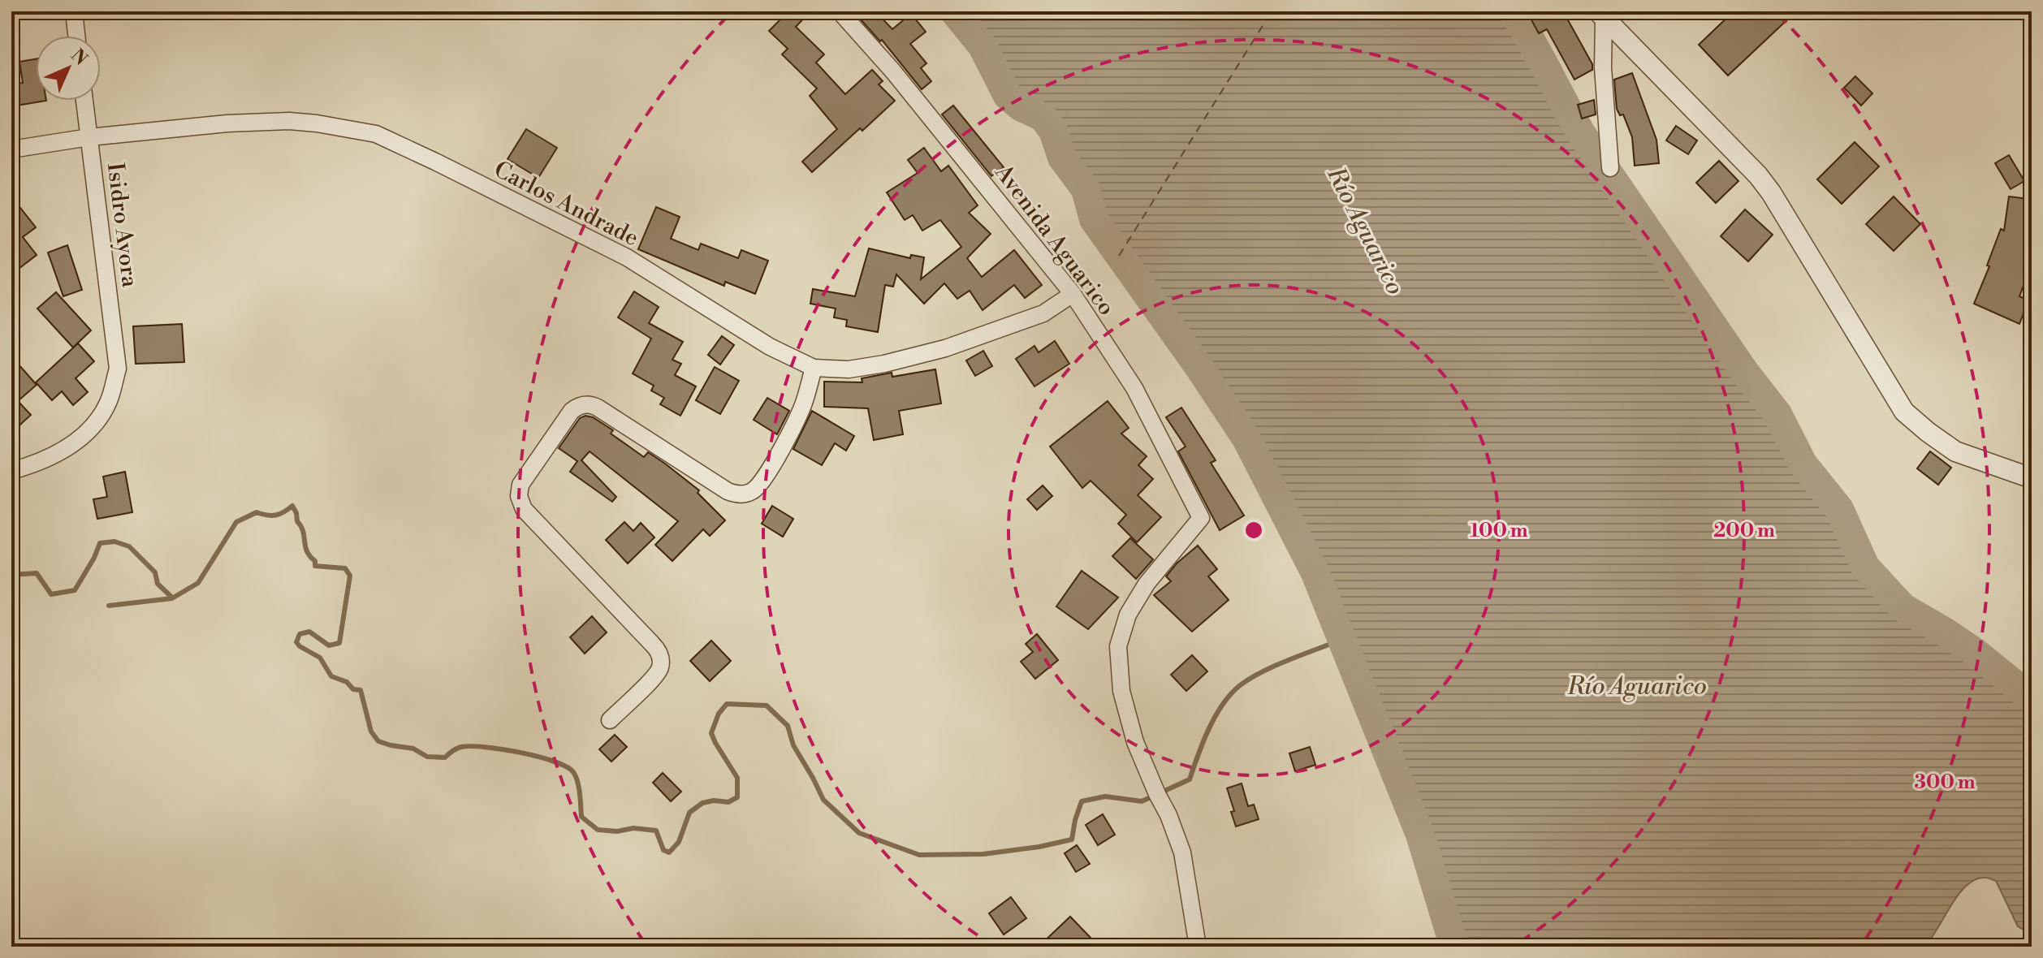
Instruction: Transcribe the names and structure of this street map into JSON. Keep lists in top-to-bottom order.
{
  "streets": {
    "street": ["Carlos Andrade", "Isidro Ayora", "Avenida Aguarico"]
  },
  "crossings": [
    ["Carlos Andrade", "Isidro Ayora"],
    ["Carlos Andrade", "Avenida Aguarico"]
  ],
  "water": ["Río Aguarico"],
  "north": "top right",
  "rings": ["100 m", "200 m", "300 m"]
}
